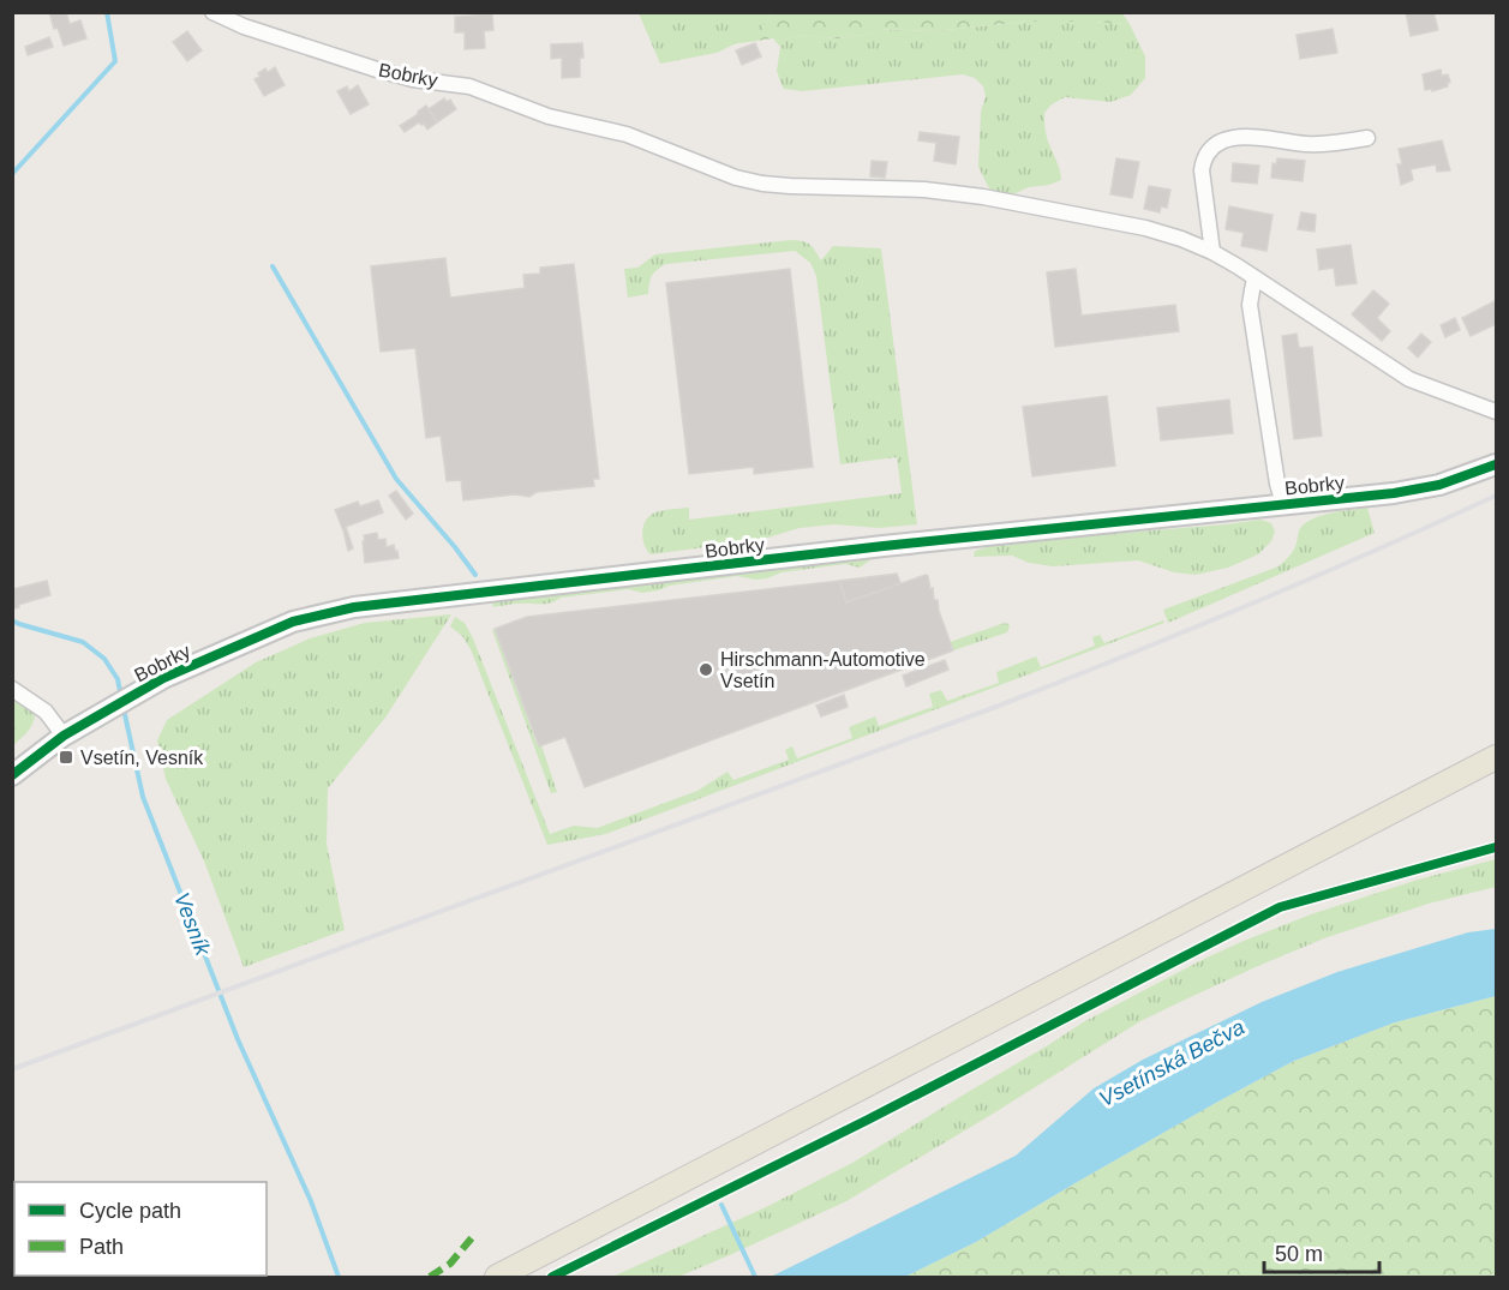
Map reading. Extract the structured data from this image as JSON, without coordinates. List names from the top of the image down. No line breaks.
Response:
{"streets":{"street":["Bobrky"]},"water":["Vesník","Vsetínská Bečva"],"places":{"other":["Hirschmann-Automotive Vsetín"],"transit":["Vsetín, Vesník"]},"legend":["Cycle path","Path"],"scale_bar":"50 m"}
